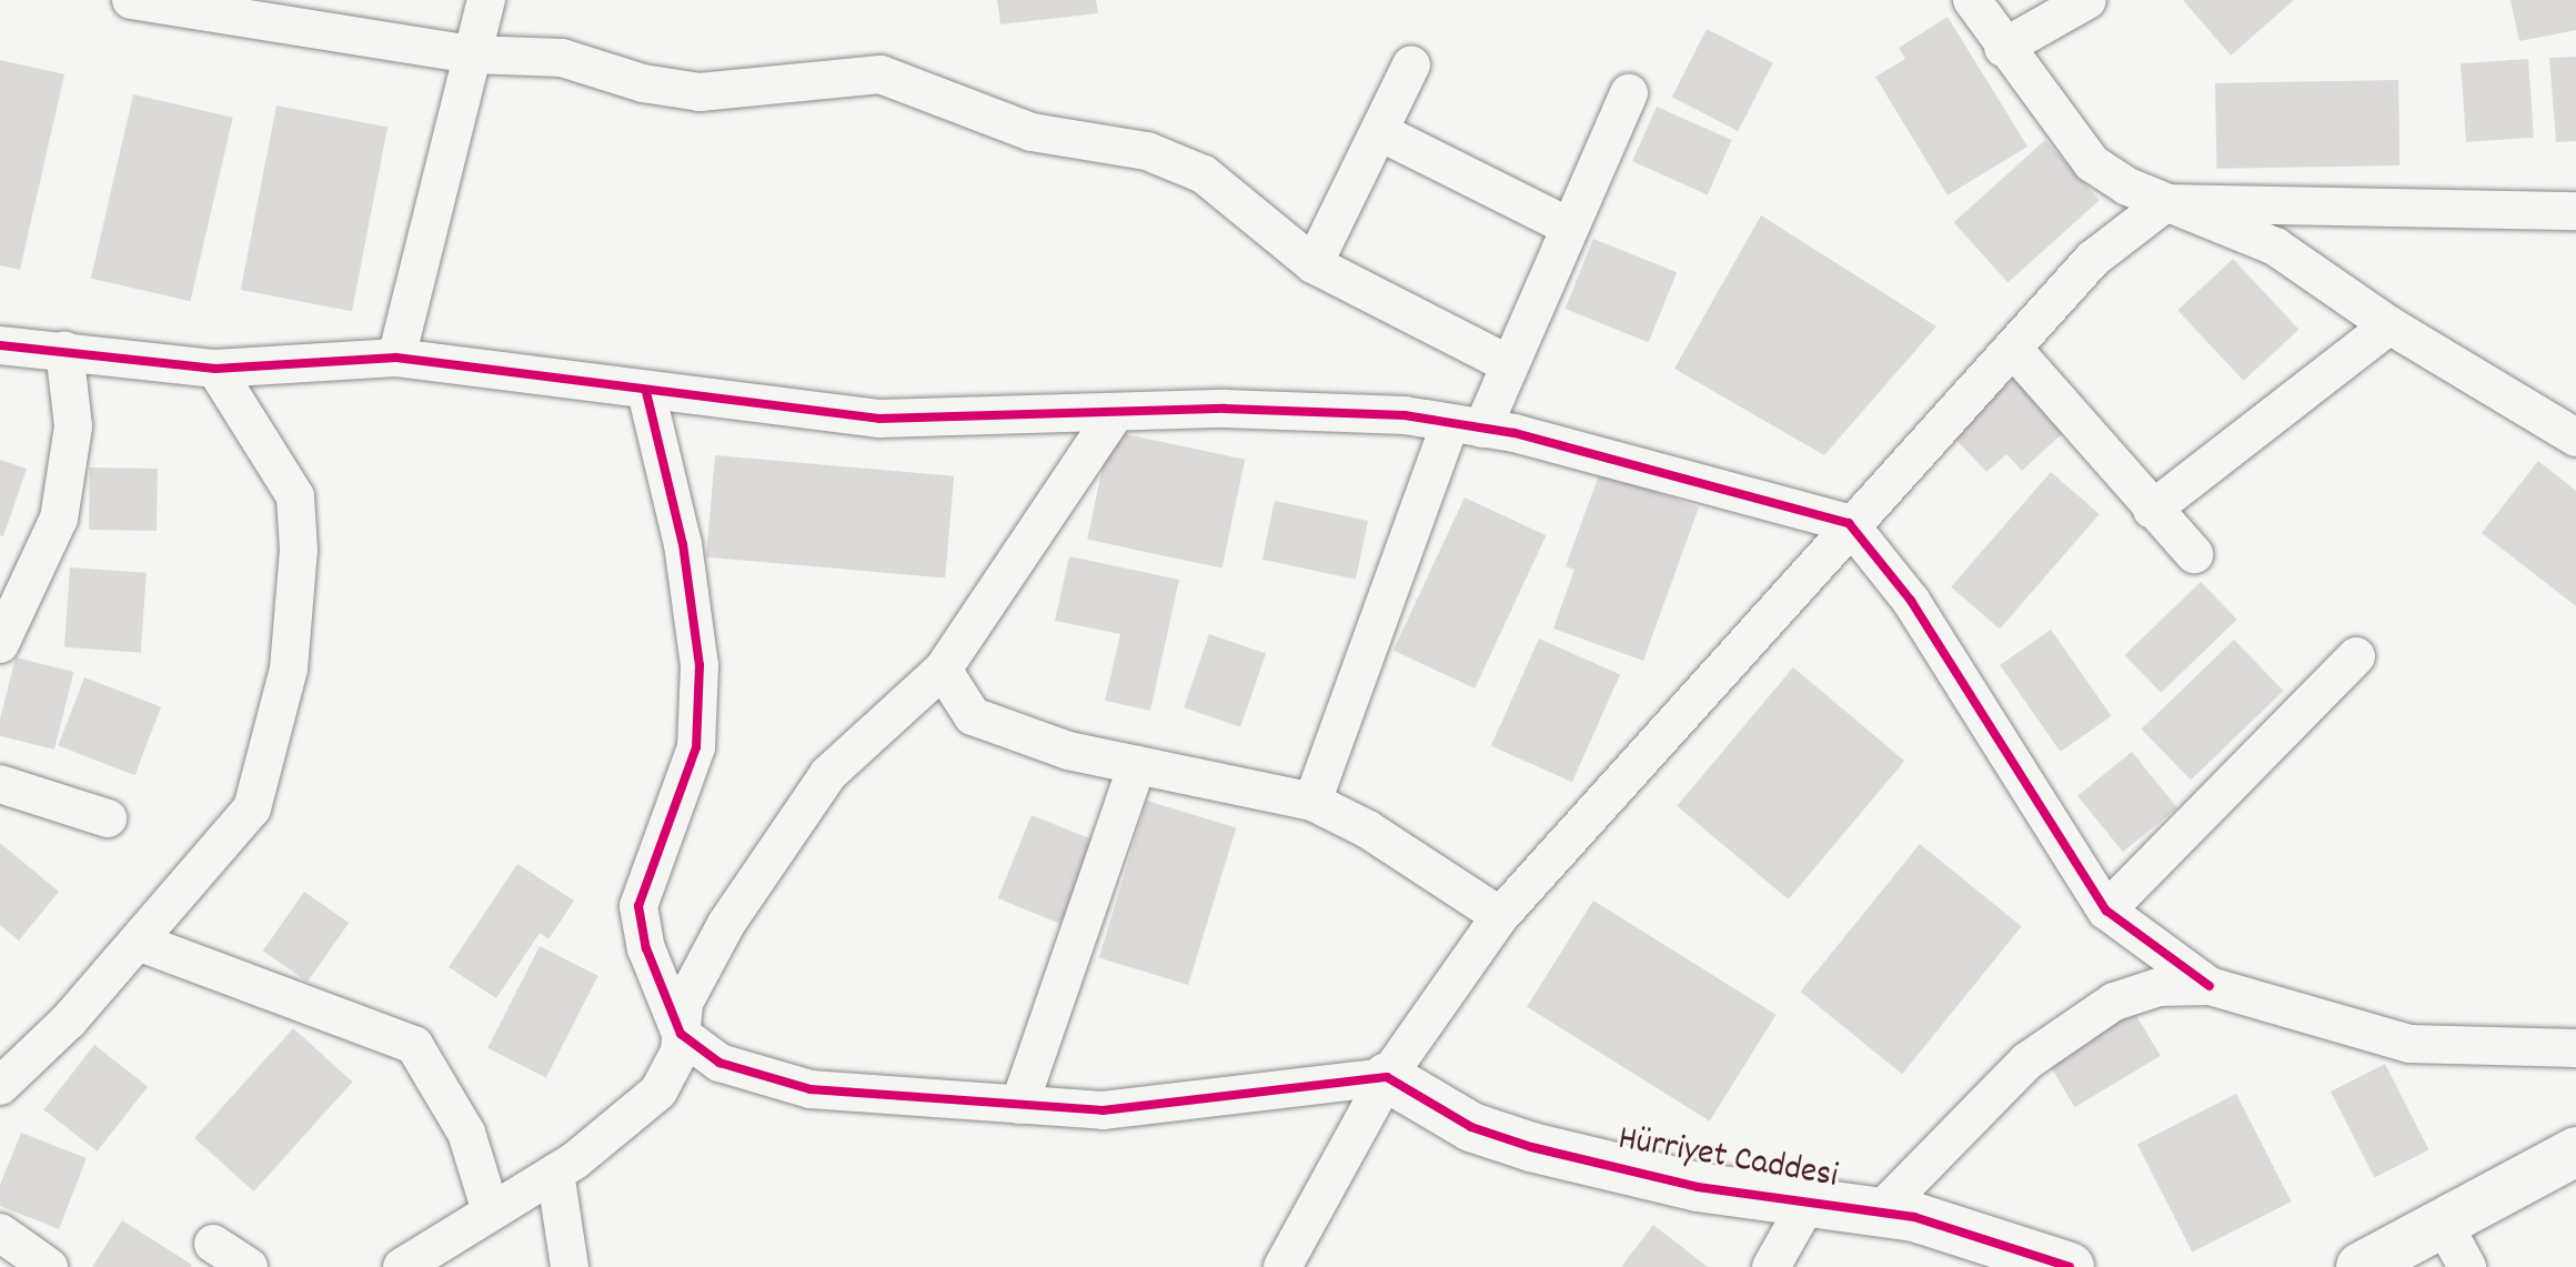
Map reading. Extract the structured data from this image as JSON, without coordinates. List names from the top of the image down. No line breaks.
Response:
{"streets":{"street":["Hürriyet Caddesi"]}}
